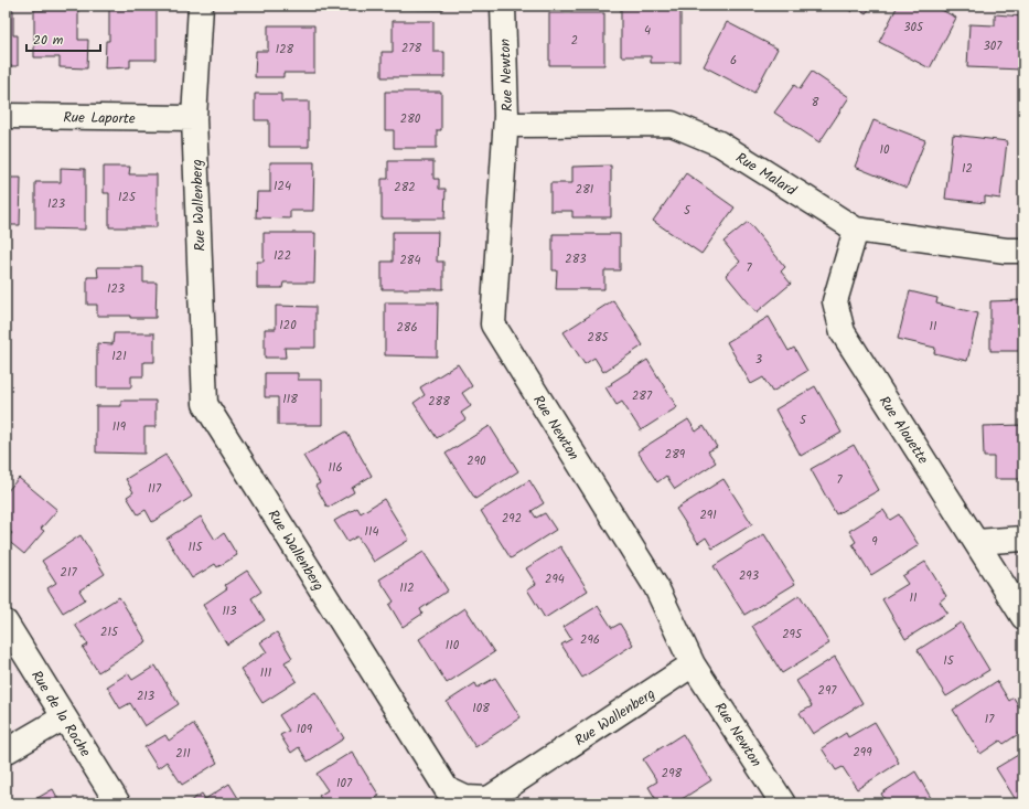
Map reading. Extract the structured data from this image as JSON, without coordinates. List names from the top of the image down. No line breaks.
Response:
{"streets":{"street":["Rue Newton","Rue Laporte","Rue Malard","Rue Wallenberg","Rue Alouette","Rue de la Roche"]},"crossings":[["Rue Newton","Rue Malard"],["Rue Newton","Rue Wallenberg"],["Rue Laporte","Rue Wallenberg"],["Rue Malard","Rue Alouette"]],"house_numbers":["305","4","2","307","278","128","6","8","280","10","12","124","282","281","125","123","5","122","283","284","7","123","120","11","286","285","121","3","287","118","288","5","119","289","290","116","7","117","291","292","114","9","115","217","293","294","112","11","113","215","295","296","110","15","111","297","213","108","17","109","299","211","298","107"],"scale_bar":"20 m"}
